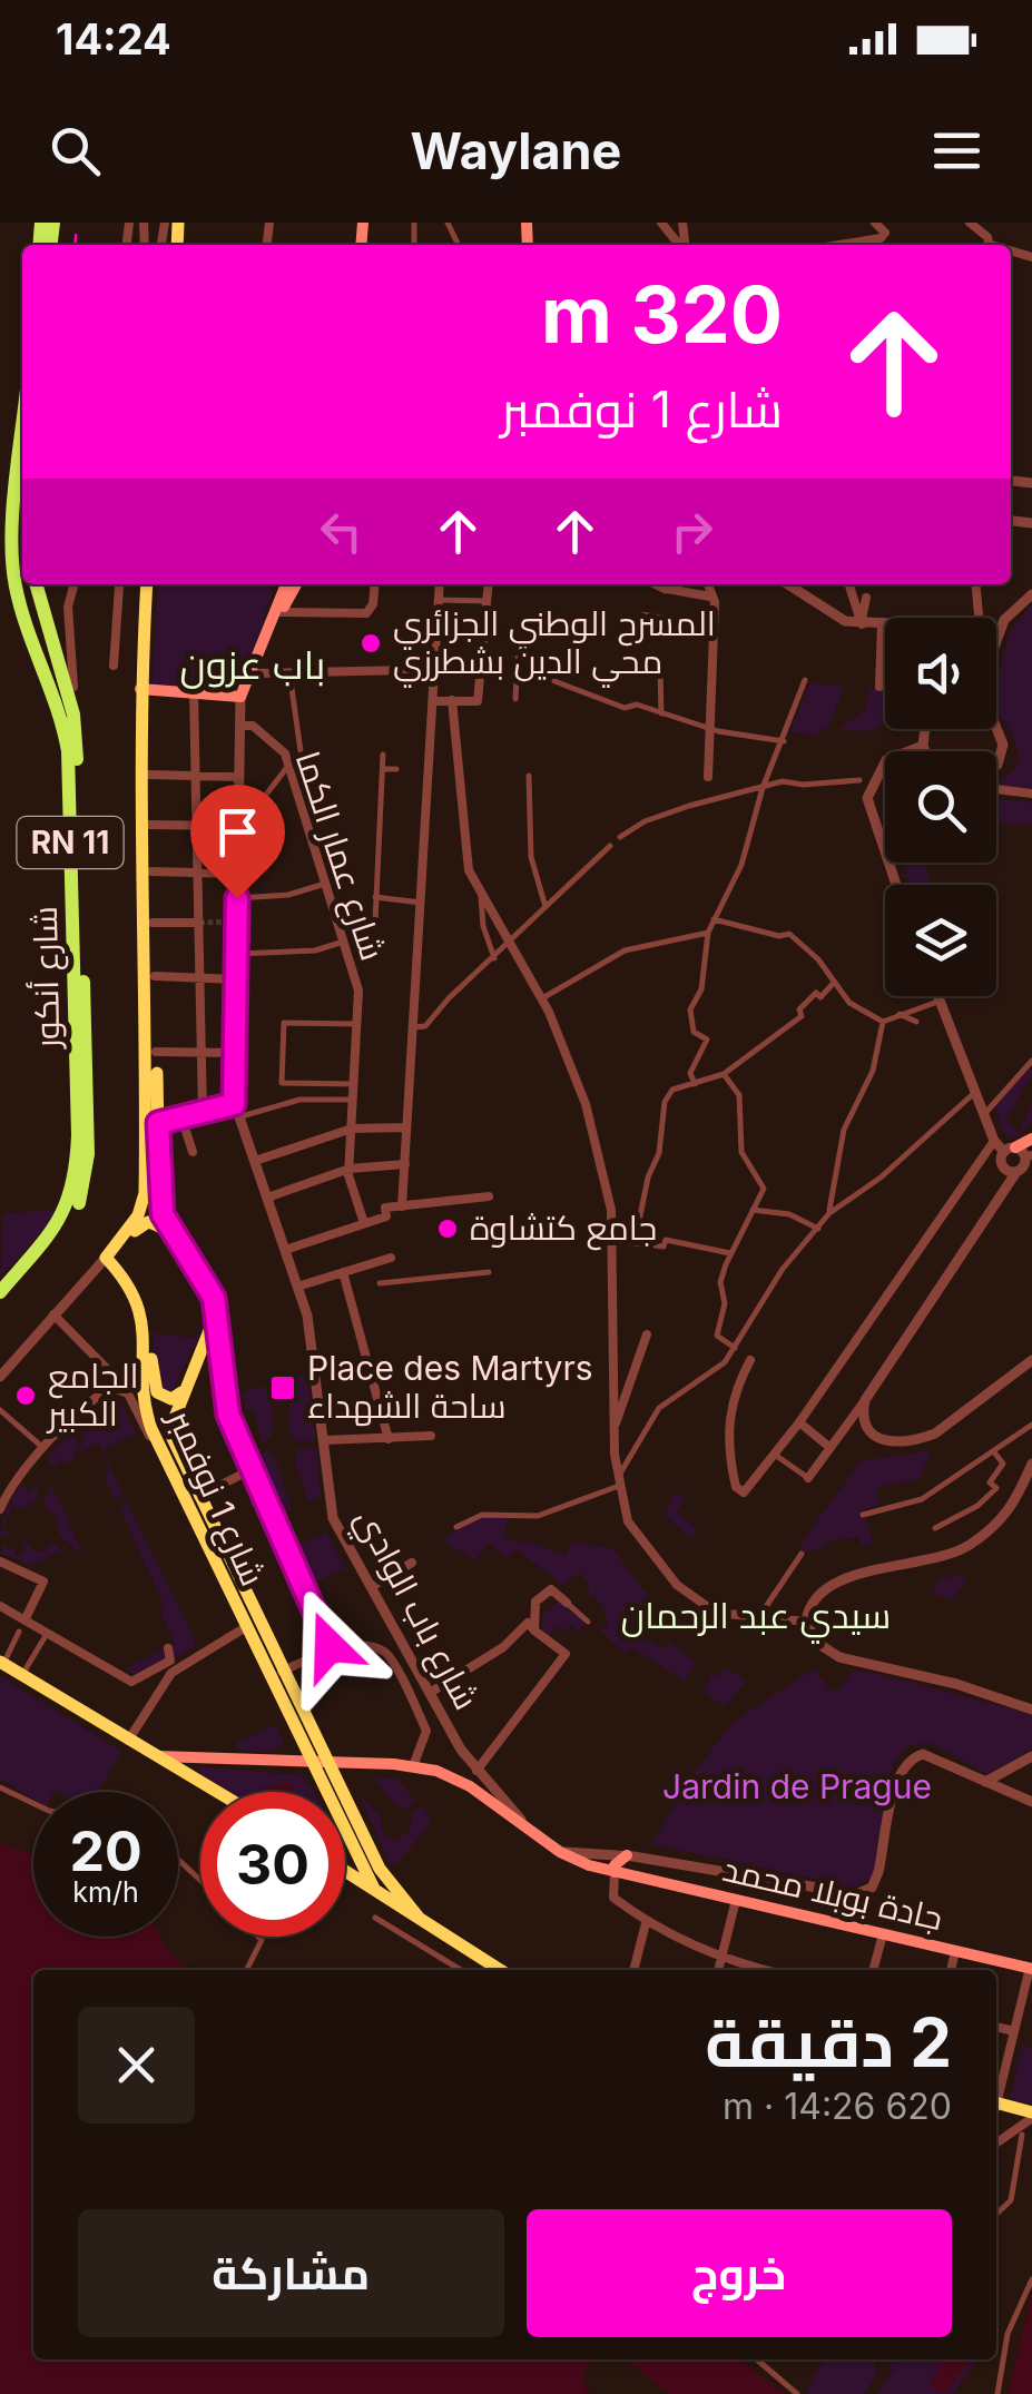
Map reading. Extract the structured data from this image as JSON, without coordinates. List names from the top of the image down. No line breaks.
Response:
{"streets":{"highway":["RN 11","شارع أنكور"],"main road":["شارع 1 نوفمبر","جادة بوبلا محمد"],"street":["شارع عمار الكما","شارع باب الوادي"]},"crossings":[["شارع باب الوادي","جادة بوبلا محمد"]],"districts":["باب عزون","سيدي عبد الرحمان"],"parks":["Jardin de Prague"],"places":{"other":["المسرح الوطني الجزائري محي الدين بشطرزي","جامع كتشاوة","الجامع الكبير"],"transit":["Place des Martyrs ساحة الشهداء"]},"page":{"status":"14:24","header":"Waylane","turn":["320 m","شارع 1 نوفمبر"],"speed":"20 km/h","limit":"30","heading":["2 دقيقة","620 m · 14:26"],"buttons":["خروج","مشاركة"]}}
